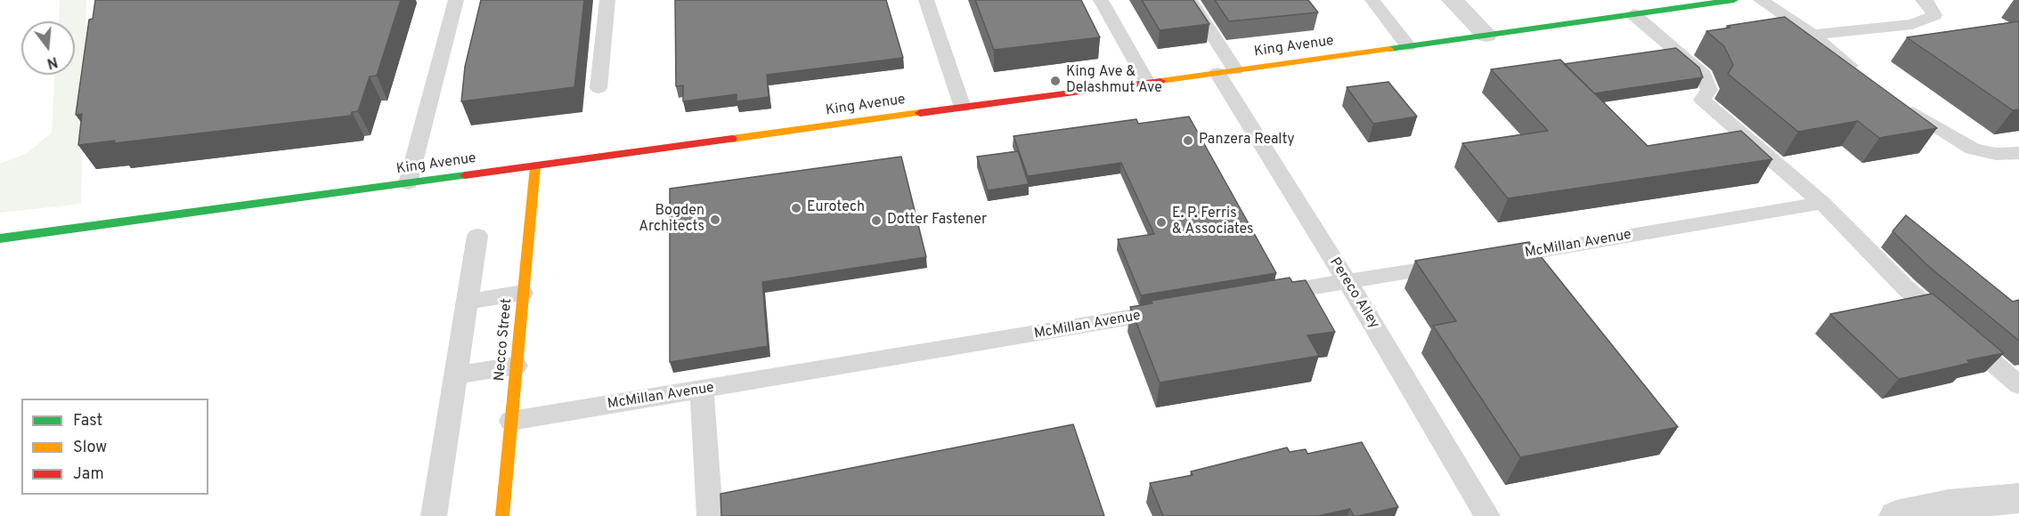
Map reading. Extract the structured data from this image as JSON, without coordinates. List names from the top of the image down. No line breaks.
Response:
{"streets":{"street":["King Avenue","Necco Street"],"lane":["McMillan Avenue","Pereco Alley"]},"crossings":[["King Avenue","Pereco Alley"],["King Avenue","Necco Street"],["McMillan Avenue","Necco Street"]],"places":["King Ave & Delashmut Ave","Panzera Realty","Eurotech","Bogden Architects","Dotter Fastener","E. P. Ferris & Associates"],"legend":["Fast","Slow","Jam"],"north":"bottom"}
